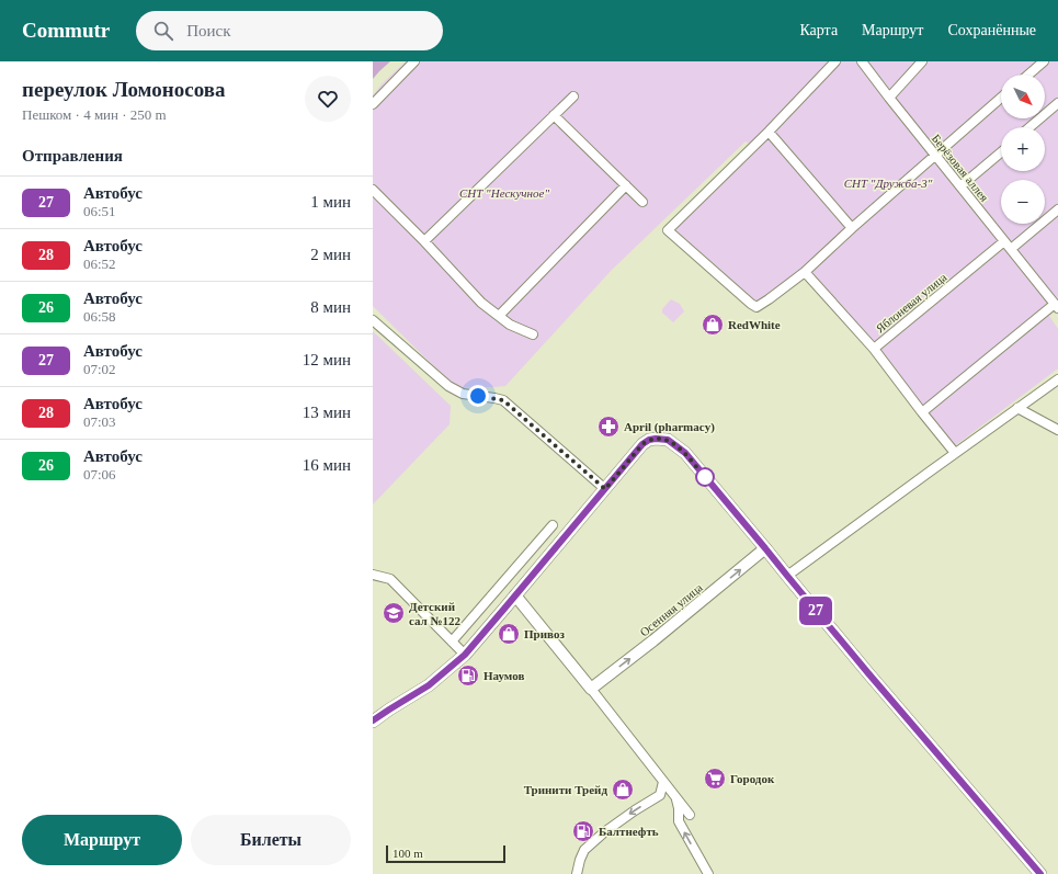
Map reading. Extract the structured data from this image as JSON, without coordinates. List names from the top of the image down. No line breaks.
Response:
{"streets":{"street":["Берёзовая аллея","Яблоневая улица","Осенняя улица"]},"crossings":[["Берёзовая аллея","Яблоневая улица"]],"one_way":["Осенняя улица"],"parks":["СНТ \"Дружба-3\"","СНТ \"Нескучное\""],"places":{"shop":["RedWhite","Привоз","Тринити Трейд"],"pharmacy":["April (pharmacy)"],"school or university":["Детский сал №122"],"fuel station":["Наумов","Балтнефть"],"supermarket":["Городок"]},"lines":["bus line 27"],"scale_bar":"100 m","north":"bottom right","page":{"header":"Commutr","search":"Поиск","nav":["Карта","Маршрут","Сохранённые"],"heading":[["переулок Ломоносова","Пешком · 4 мин · 250 m"],"Отправления"],"on_map":"27","map_buttons":["+","−"],"list":[{"mark":"27","name":"Автобус","note":"06:51","value":"1 мин"},{"mark":"28","name":"Автобус","note":"06:52","value":"2 мин"},{"mark":"26","name":"Автобус","note":"06:58","value":"8 мин"},{"mark":"27","name":"Автобус","note":"07:02","value":"12 мин"},{"mark":"28","name":"Автобус","note":"07:03","value":"13 мин"},{"mark":"26","name":"Автобус","note":"07:06","value":"16 мин"}],"buttons":["Маршрут","Билеты"],"scale":"100 m"}}
